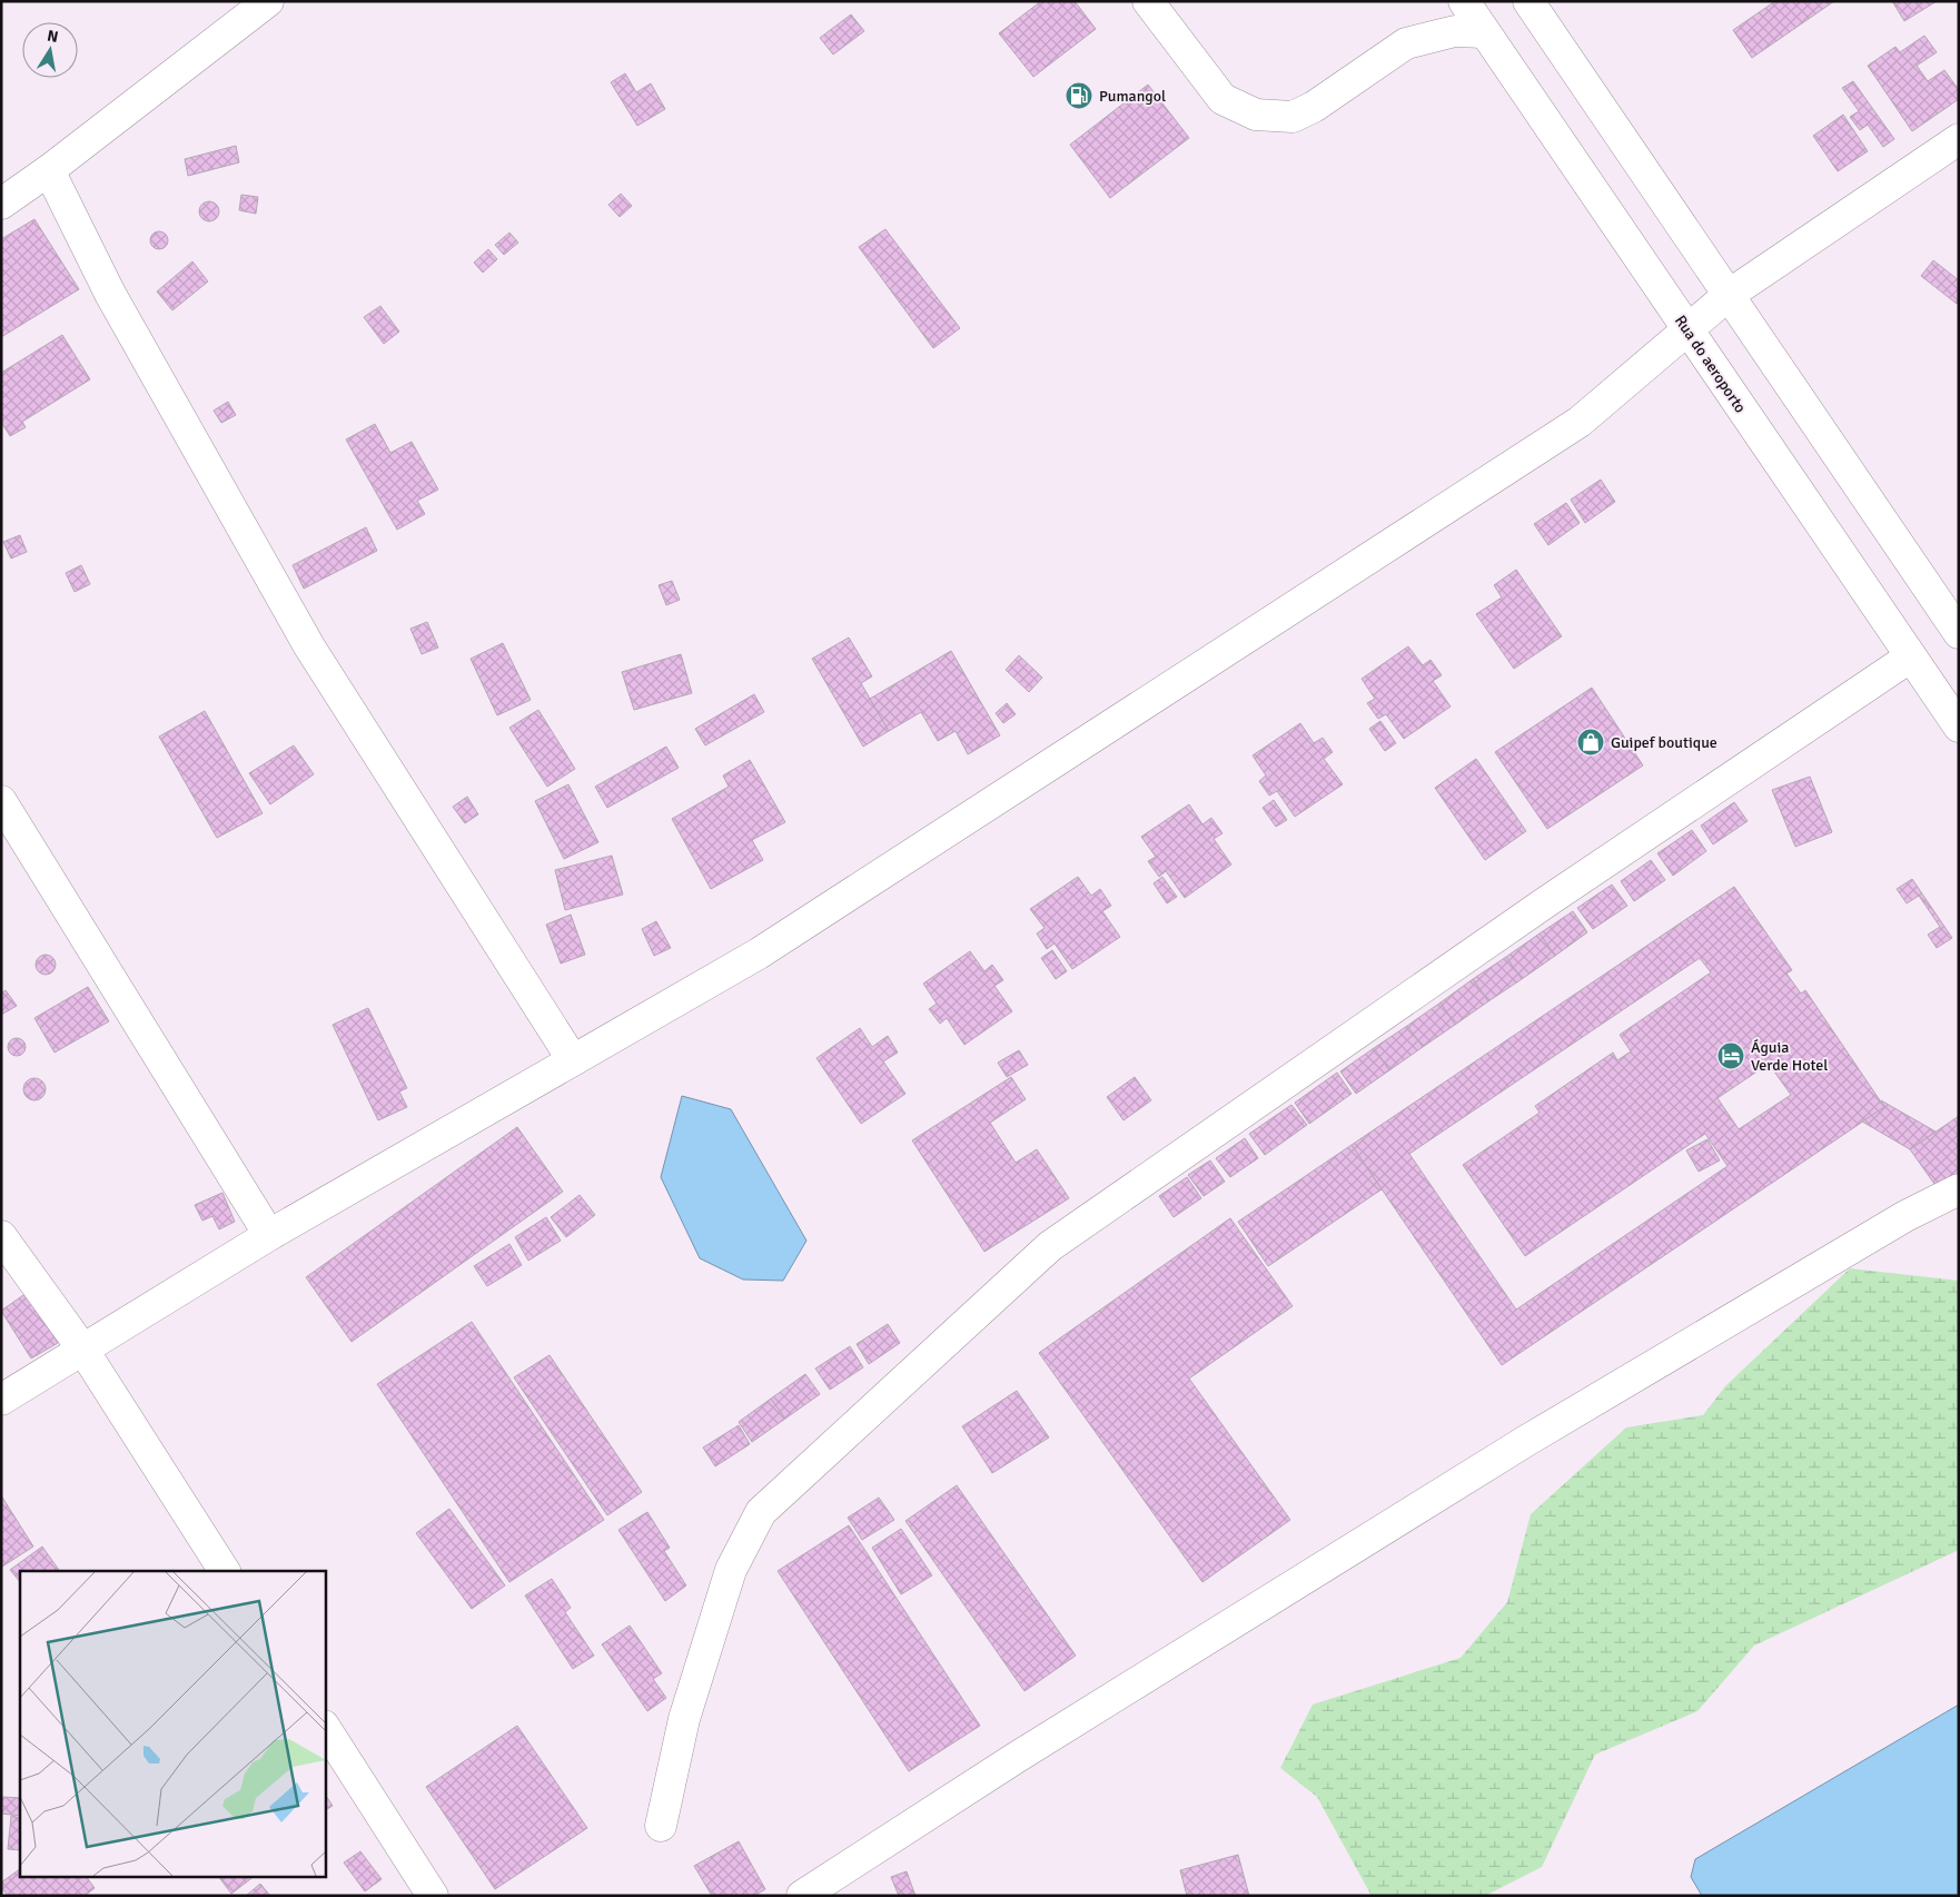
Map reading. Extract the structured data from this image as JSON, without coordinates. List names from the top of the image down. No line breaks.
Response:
{"streets":{"street":["Rua do aeroporto"]},"places":{"fuel station":["Pumangol"],"shop":["Guipef boutique"],"hotel":["Águia Verde Hotel"]},"north":"top"}
